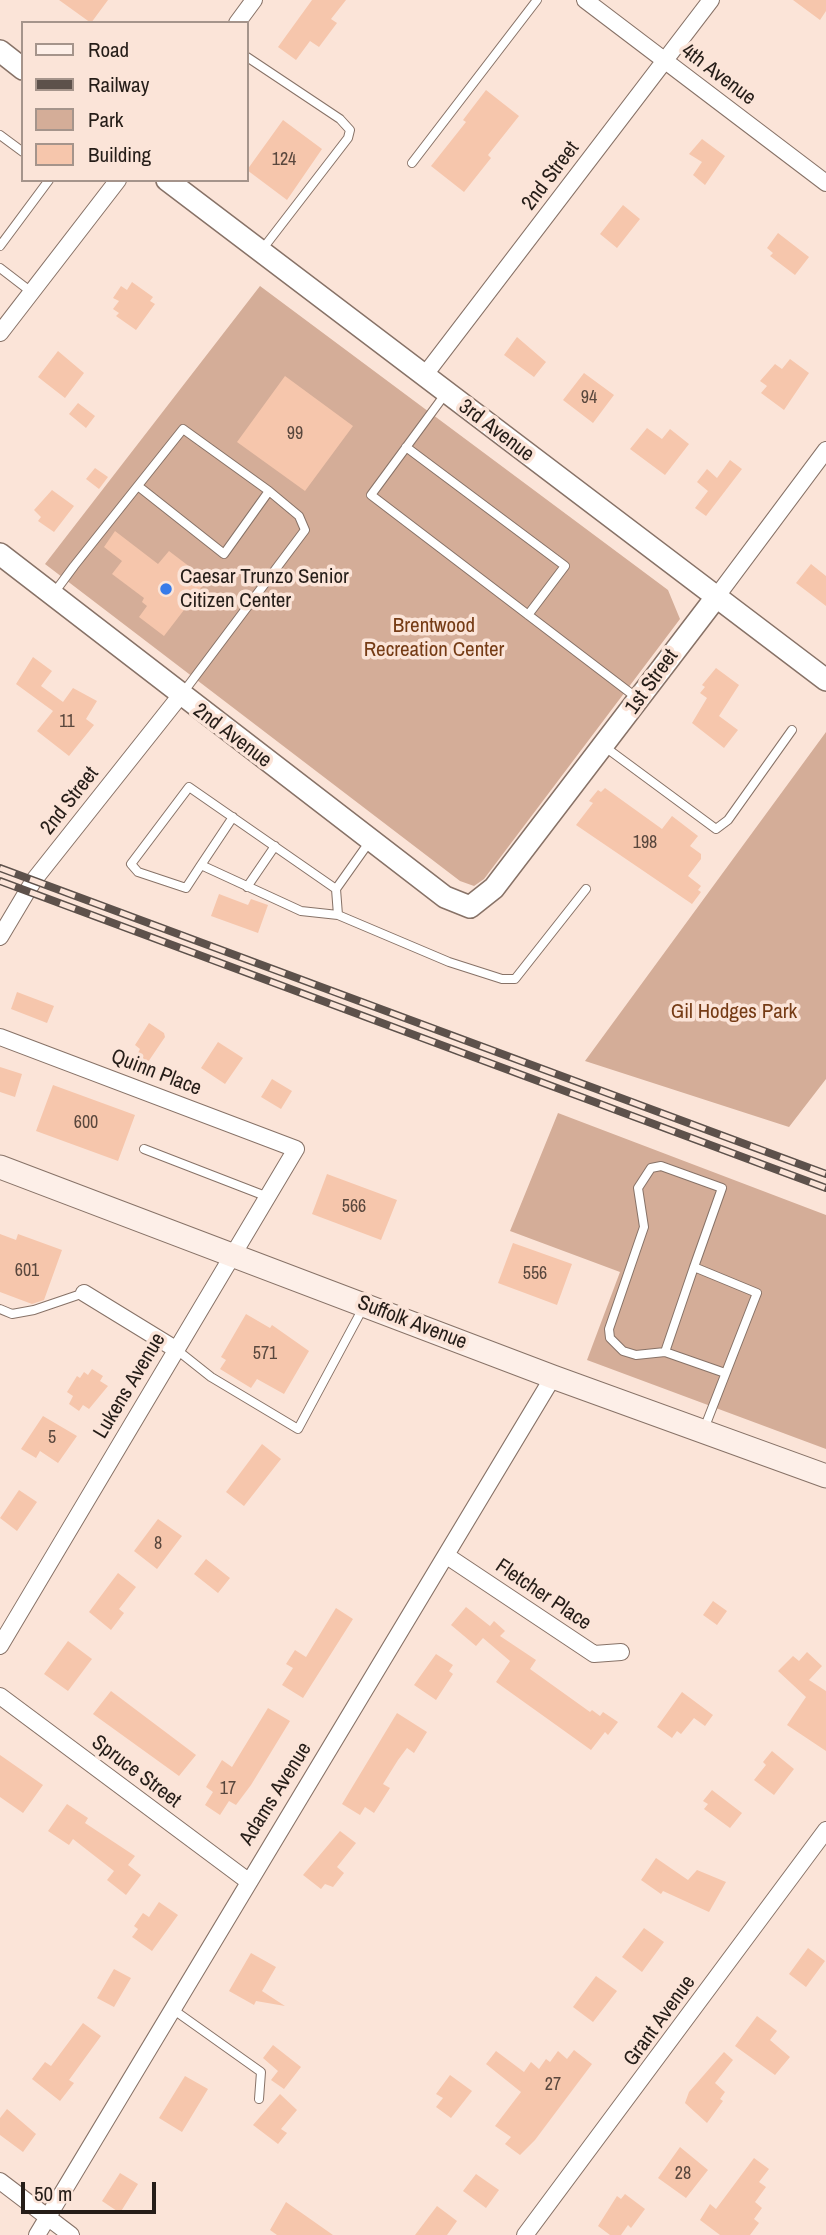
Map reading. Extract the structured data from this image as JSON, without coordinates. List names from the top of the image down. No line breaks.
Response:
{"streets":{"main road":["Suffolk Avenue"],"street":["4th Avenue","2nd Street","3rd Avenue","1st Street","2nd Avenue","Quinn Place","Lukens Avenue","Fletcher Place","Spruce Street","Adams Avenue","Grant Avenue"]},"crossings":[["4th Avenue","2nd Street"],["2nd Street","3rd Avenue"],["2nd Street","2nd Avenue"],["3rd Avenue","1st Street"],["1st Street","2nd Avenue"],["Quinn Place","Lukens Avenue"],["Suffolk Avenue","Lukens Avenue"],["Suffolk Avenue","Adams Avenue"],["Fletcher Place","Adams Avenue"],["Spruce Street","Adams Avenue"]],"parks":["Brentwood Recreation Center","Gil Hodges Park"],"places":["Caesar Trunzo Senior Citizen Center"],"house_numbers":["124","94","99","11","198","600","566","601","556","571","5","8","17","27","28"],"legend":["Road","Railway","Park","Building"],"scale_bar":"50 m"}
